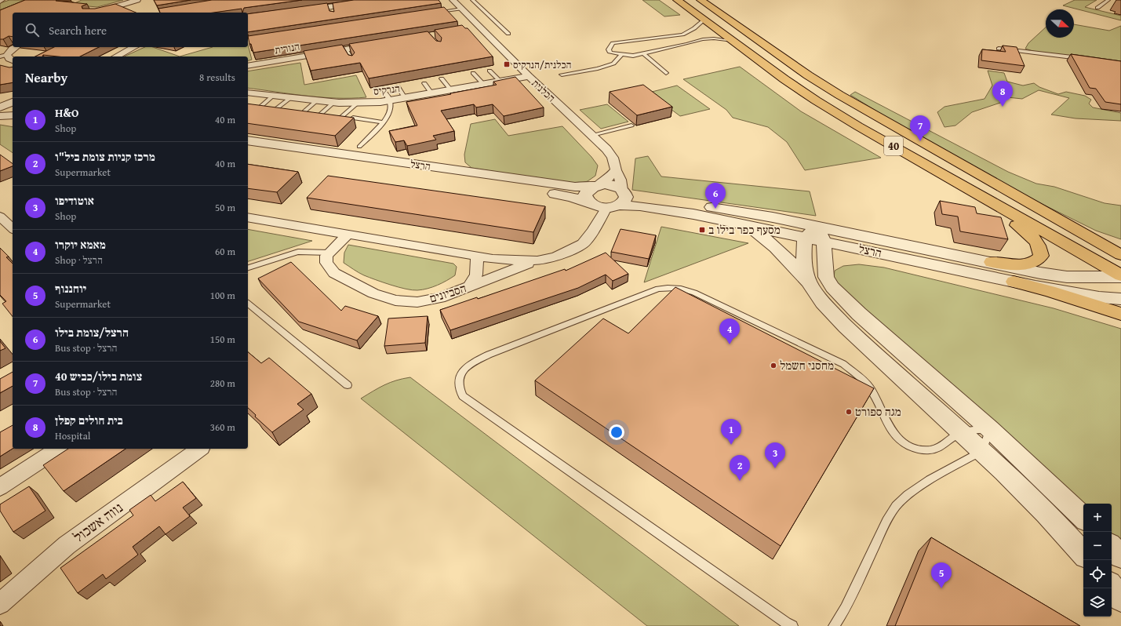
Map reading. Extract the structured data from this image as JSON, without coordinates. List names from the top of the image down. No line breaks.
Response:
{"streets":{"highway":["40"],"street":["הנורית","הנרקיס","הכלנית","הרצל","הסביונים","נווה אשכול"]},"crossings":[["הנרקיס","הכלנית"],["הכלנית","הרצל"],["הכלנית","הסביונים"],["40","הרצל"],["הרצל","הסביונים"]],"places":{"transit":["הכלנית/הנרקיס","מסעף כפר בילו ב"],"other":["מחסני חשמל","מגה ספורט"]},"north":"right","page":{"search":"Search here","heading":["Nearby","8 results"],"pins":["8","7","6","4","1","3","2","5"],"list":[{"mark":"1","name":"H&O","note":"Shop","value":"40 m"},{"mark":"2","name":"מרכז קניות צומת ביל\"ו","note":"Supermarket","value":"40 m"},{"mark":"3","name":"אוטודיפו","note":"Shop","value":"50 m"},{"mark":"4","name":"מאמא יוקרו","note":"Shop · הרצל","value":"60 m"},{"mark":"5","name":"יוחננוף","note":"Supermarket","value":"100 m"},{"mark":"6","name":"הרצל/צומת בילו","note":"Bus stop · הרצל","value":"150 m"},{"mark":"7","name":"צומת בילו/כביש 40","note":"Bus stop · הרצל","value":"280 m"},{"mark":"8","name":"בית חולים קפלן","note":"Hospital","value":"360 m"}],"map_buttons":["+","−"]}}
